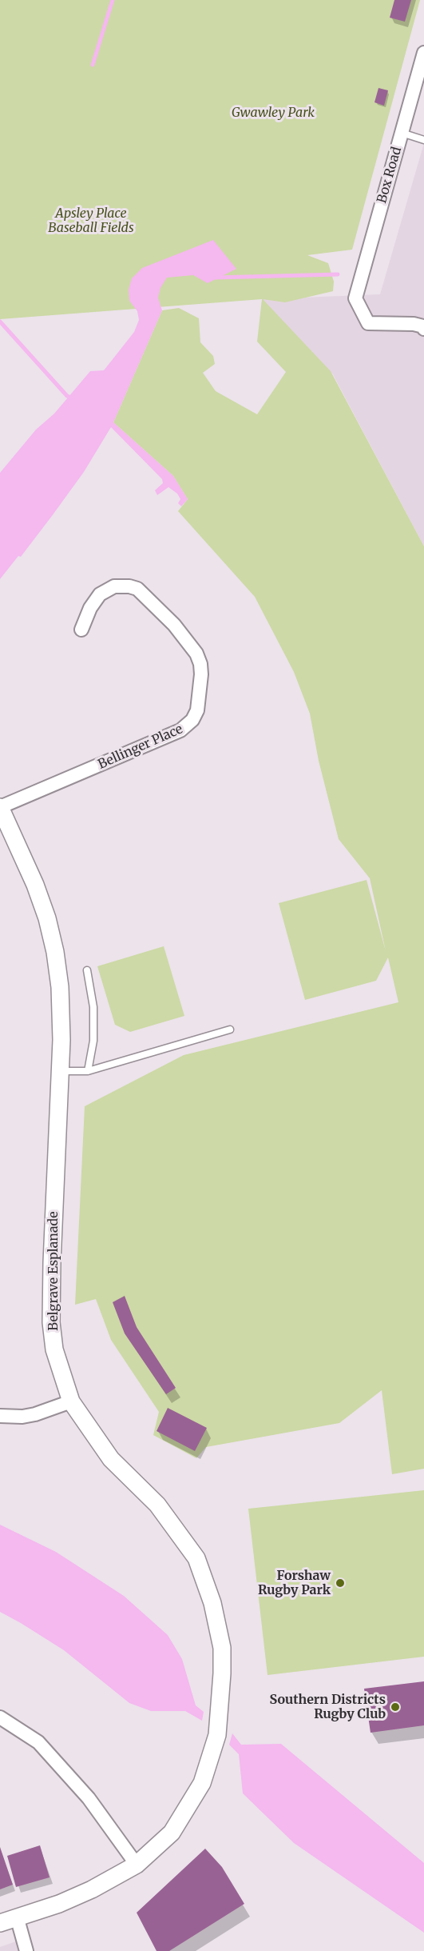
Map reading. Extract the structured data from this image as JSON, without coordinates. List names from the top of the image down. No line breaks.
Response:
{"streets":{"street":["Box Road","Bellinger Place","Belgrave Esplanade"]},"crossings":[["Bellinger Place","Belgrave Esplanade"]],"parks":["Gwawley Park","Apsley Place Baseball Fields"],"places":["Forshaw Rugby Park","Southern Districts Rugby Club"]}
